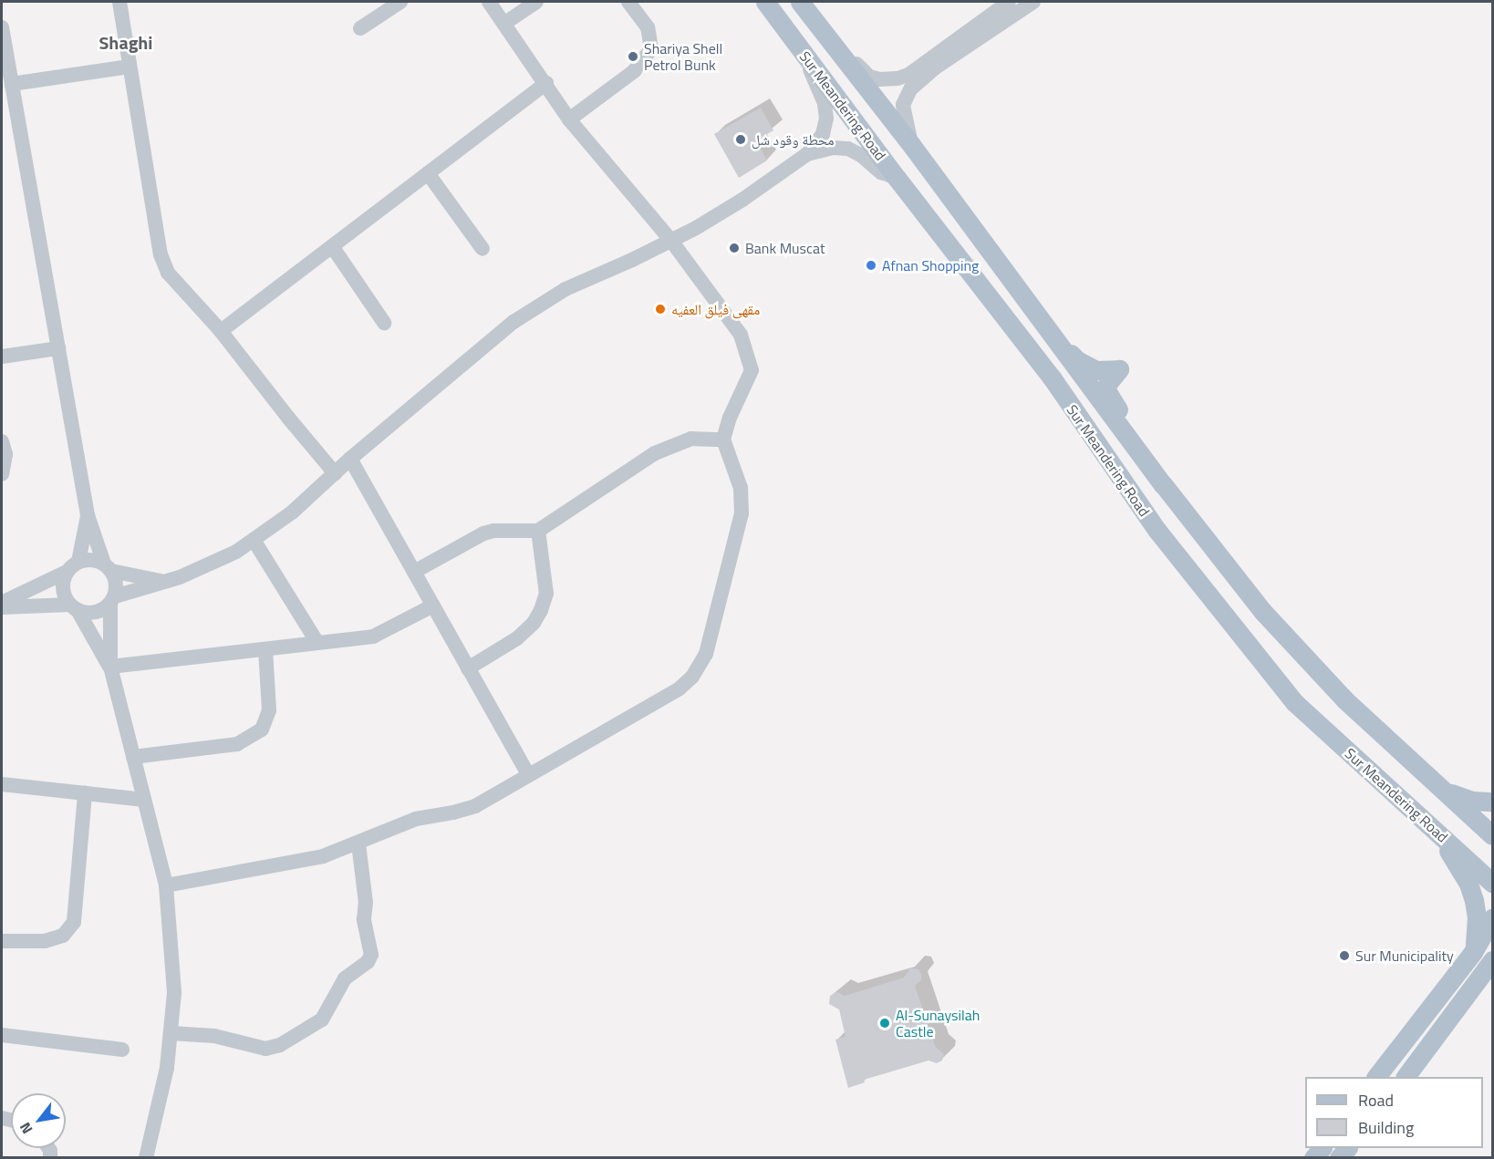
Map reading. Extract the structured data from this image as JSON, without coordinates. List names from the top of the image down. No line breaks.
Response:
{"streets":{"main road":["Sur Meandering Road"]},"districts":["Shaghi"],"places":["Shariya Shell Petrol Bunk","محطة وقود شل","Bank Muscat","Afnan Shopping","مقهى فيلق العفيه","Sur Municipality","Al-Sunaysilah Castle"],"legend":["Road","Building"],"north":"bottom left"}
